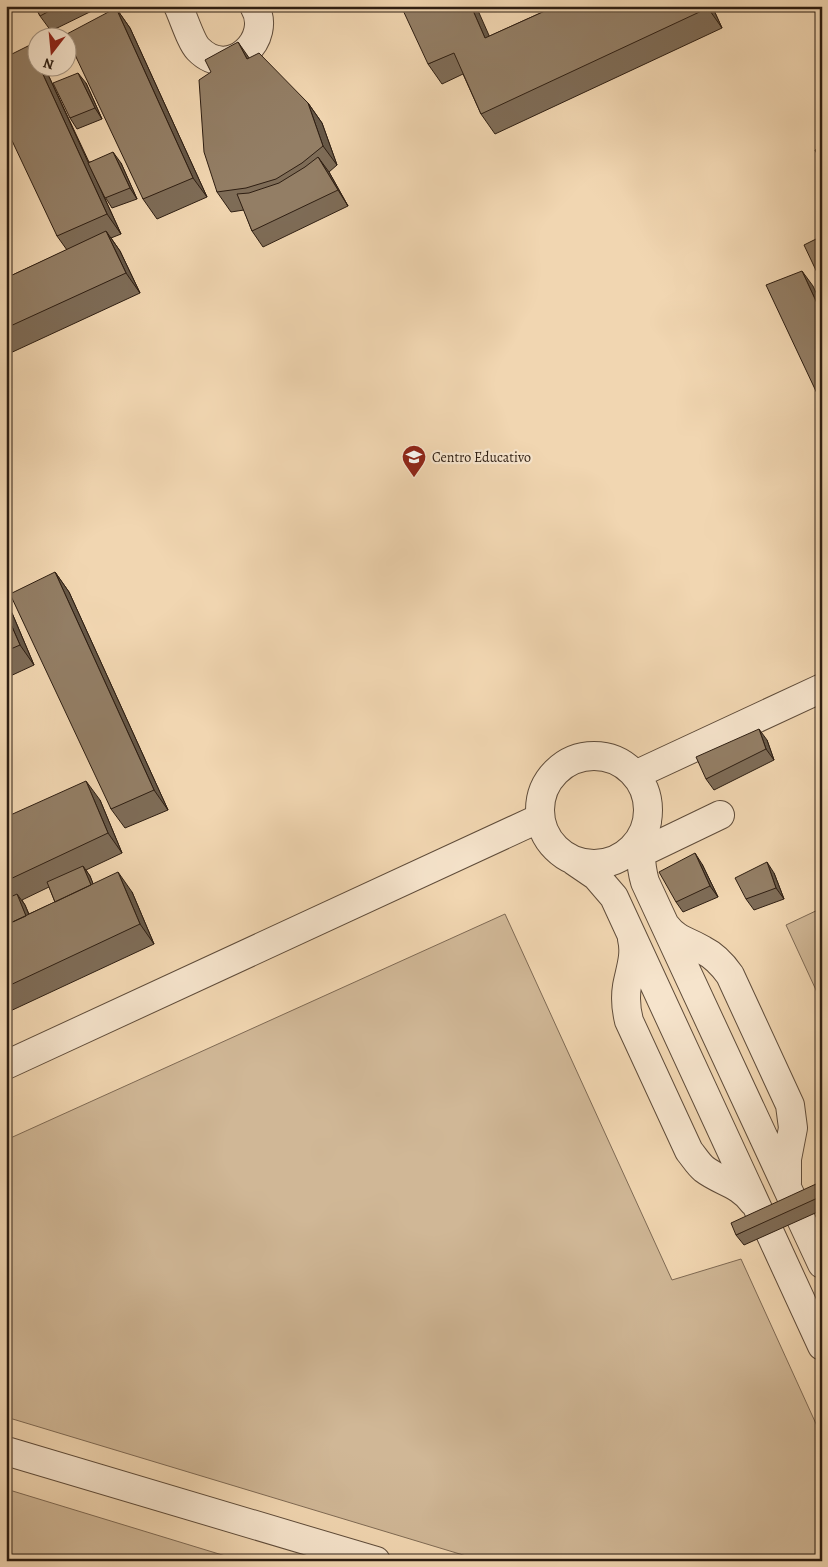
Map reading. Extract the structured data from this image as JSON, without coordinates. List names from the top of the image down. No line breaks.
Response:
{"places":{"school or university":["Centro Educativo"]},"north":"bottom"}
